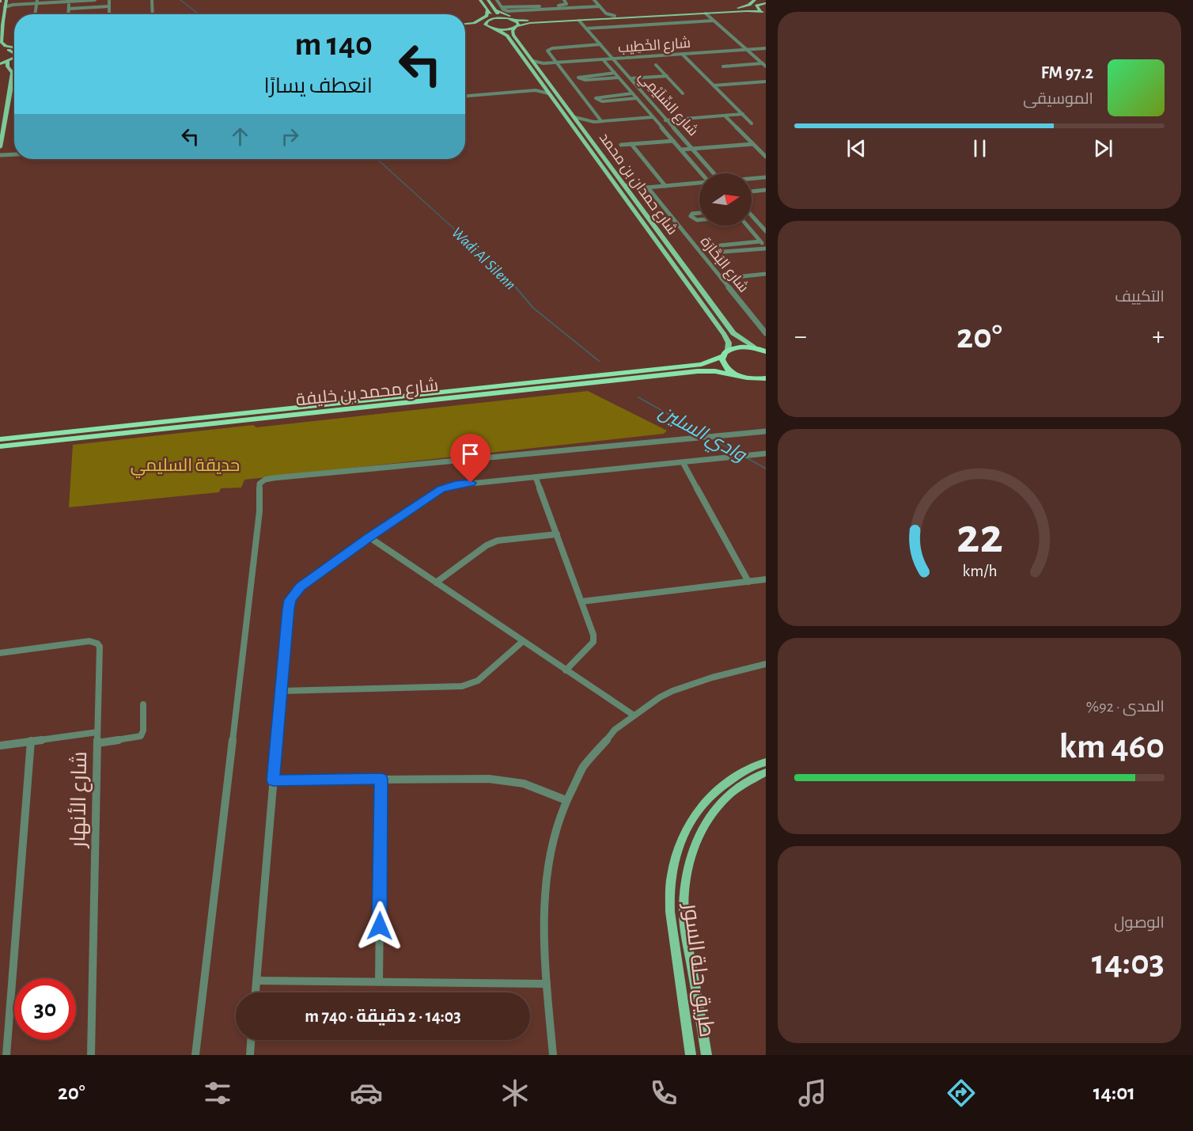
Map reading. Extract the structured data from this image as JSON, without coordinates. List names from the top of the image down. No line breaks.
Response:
{"streets":{"highway":["شارع محمد بن خليفة"],"main road":["شارع حمدان بن محمد","طريق حلة السور"],"street":["شارع الخَطِيب","شارع السِّلَيْمِي","شارع البَحَّارَة","شارع الأنهار"]},"crossings":[["شارع الخَطِيب","شارع السِّلَيْمِي"],["شارع الخَطِيب","شارع حمدان بن محمد"],["شارع حمدان بن محمد","شارع محمد بن خليفة"]],"water":["Wadi Al Silenn","وادي السلين"],"parks":["حديقة السليمي"],"north":"right","page":{"turn":["140 m","انعطف يسارًا"],"song":["97.2 FM","الموسيقى"],"tile":["التكييف",["المدى · 92%","460 km"],["الوصول","14:03"]],"heat":["−","20°","+"],"limit":"30","trip":"14:03 · 2 دقيقة · 740 m","tabs":["14:01","20°"],"gauge":["22","km/h"]}}
